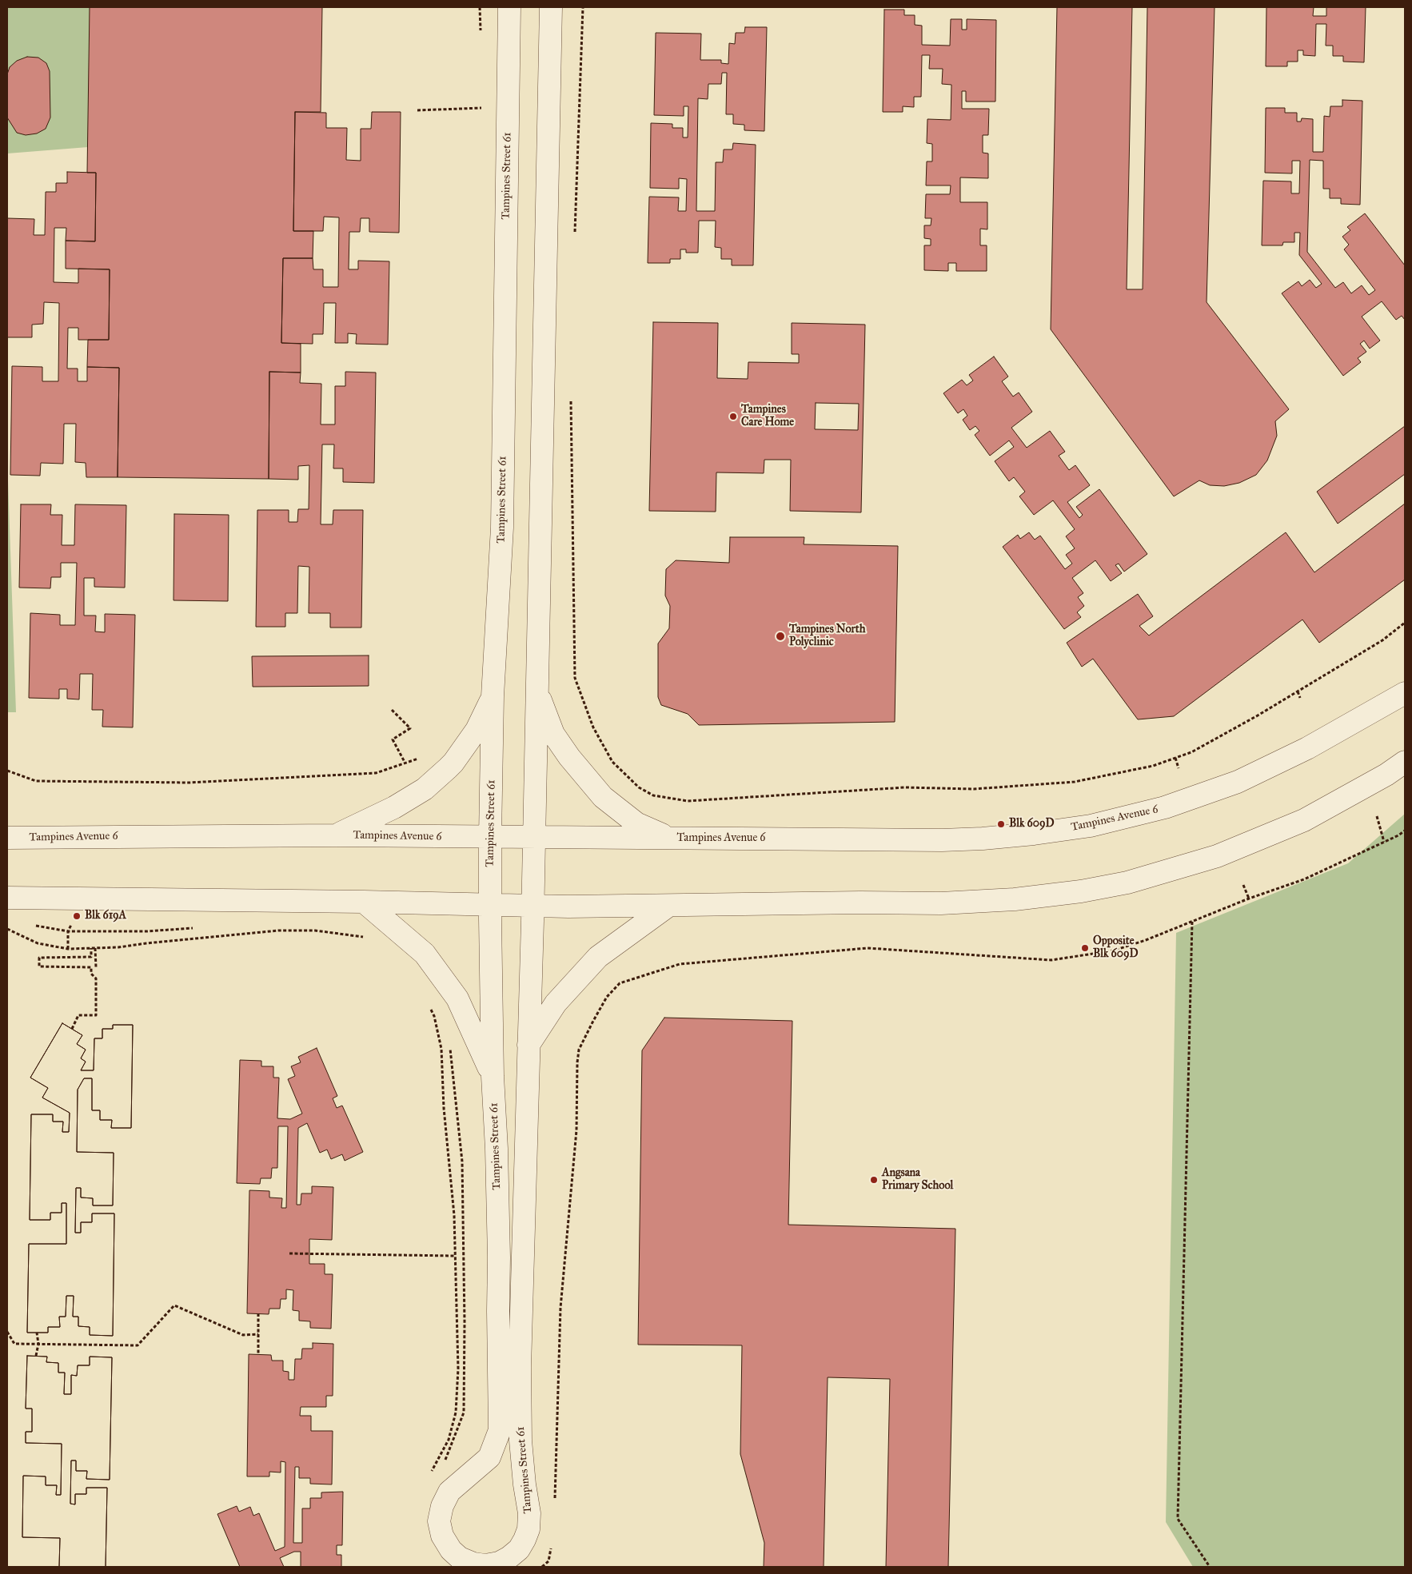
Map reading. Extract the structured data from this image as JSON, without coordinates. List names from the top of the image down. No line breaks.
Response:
{"streets":{"street":["Tampines Street 61","Tampines Avenue 6"]},"crossings":[["Tampines Street 61","Tampines Avenue 6"]],"places":["Tampines Care Home","Tampines North Polyclinic","Blk 609D","Blk 619A","Opposite Blk 609D","Angsana Primary School"]}
